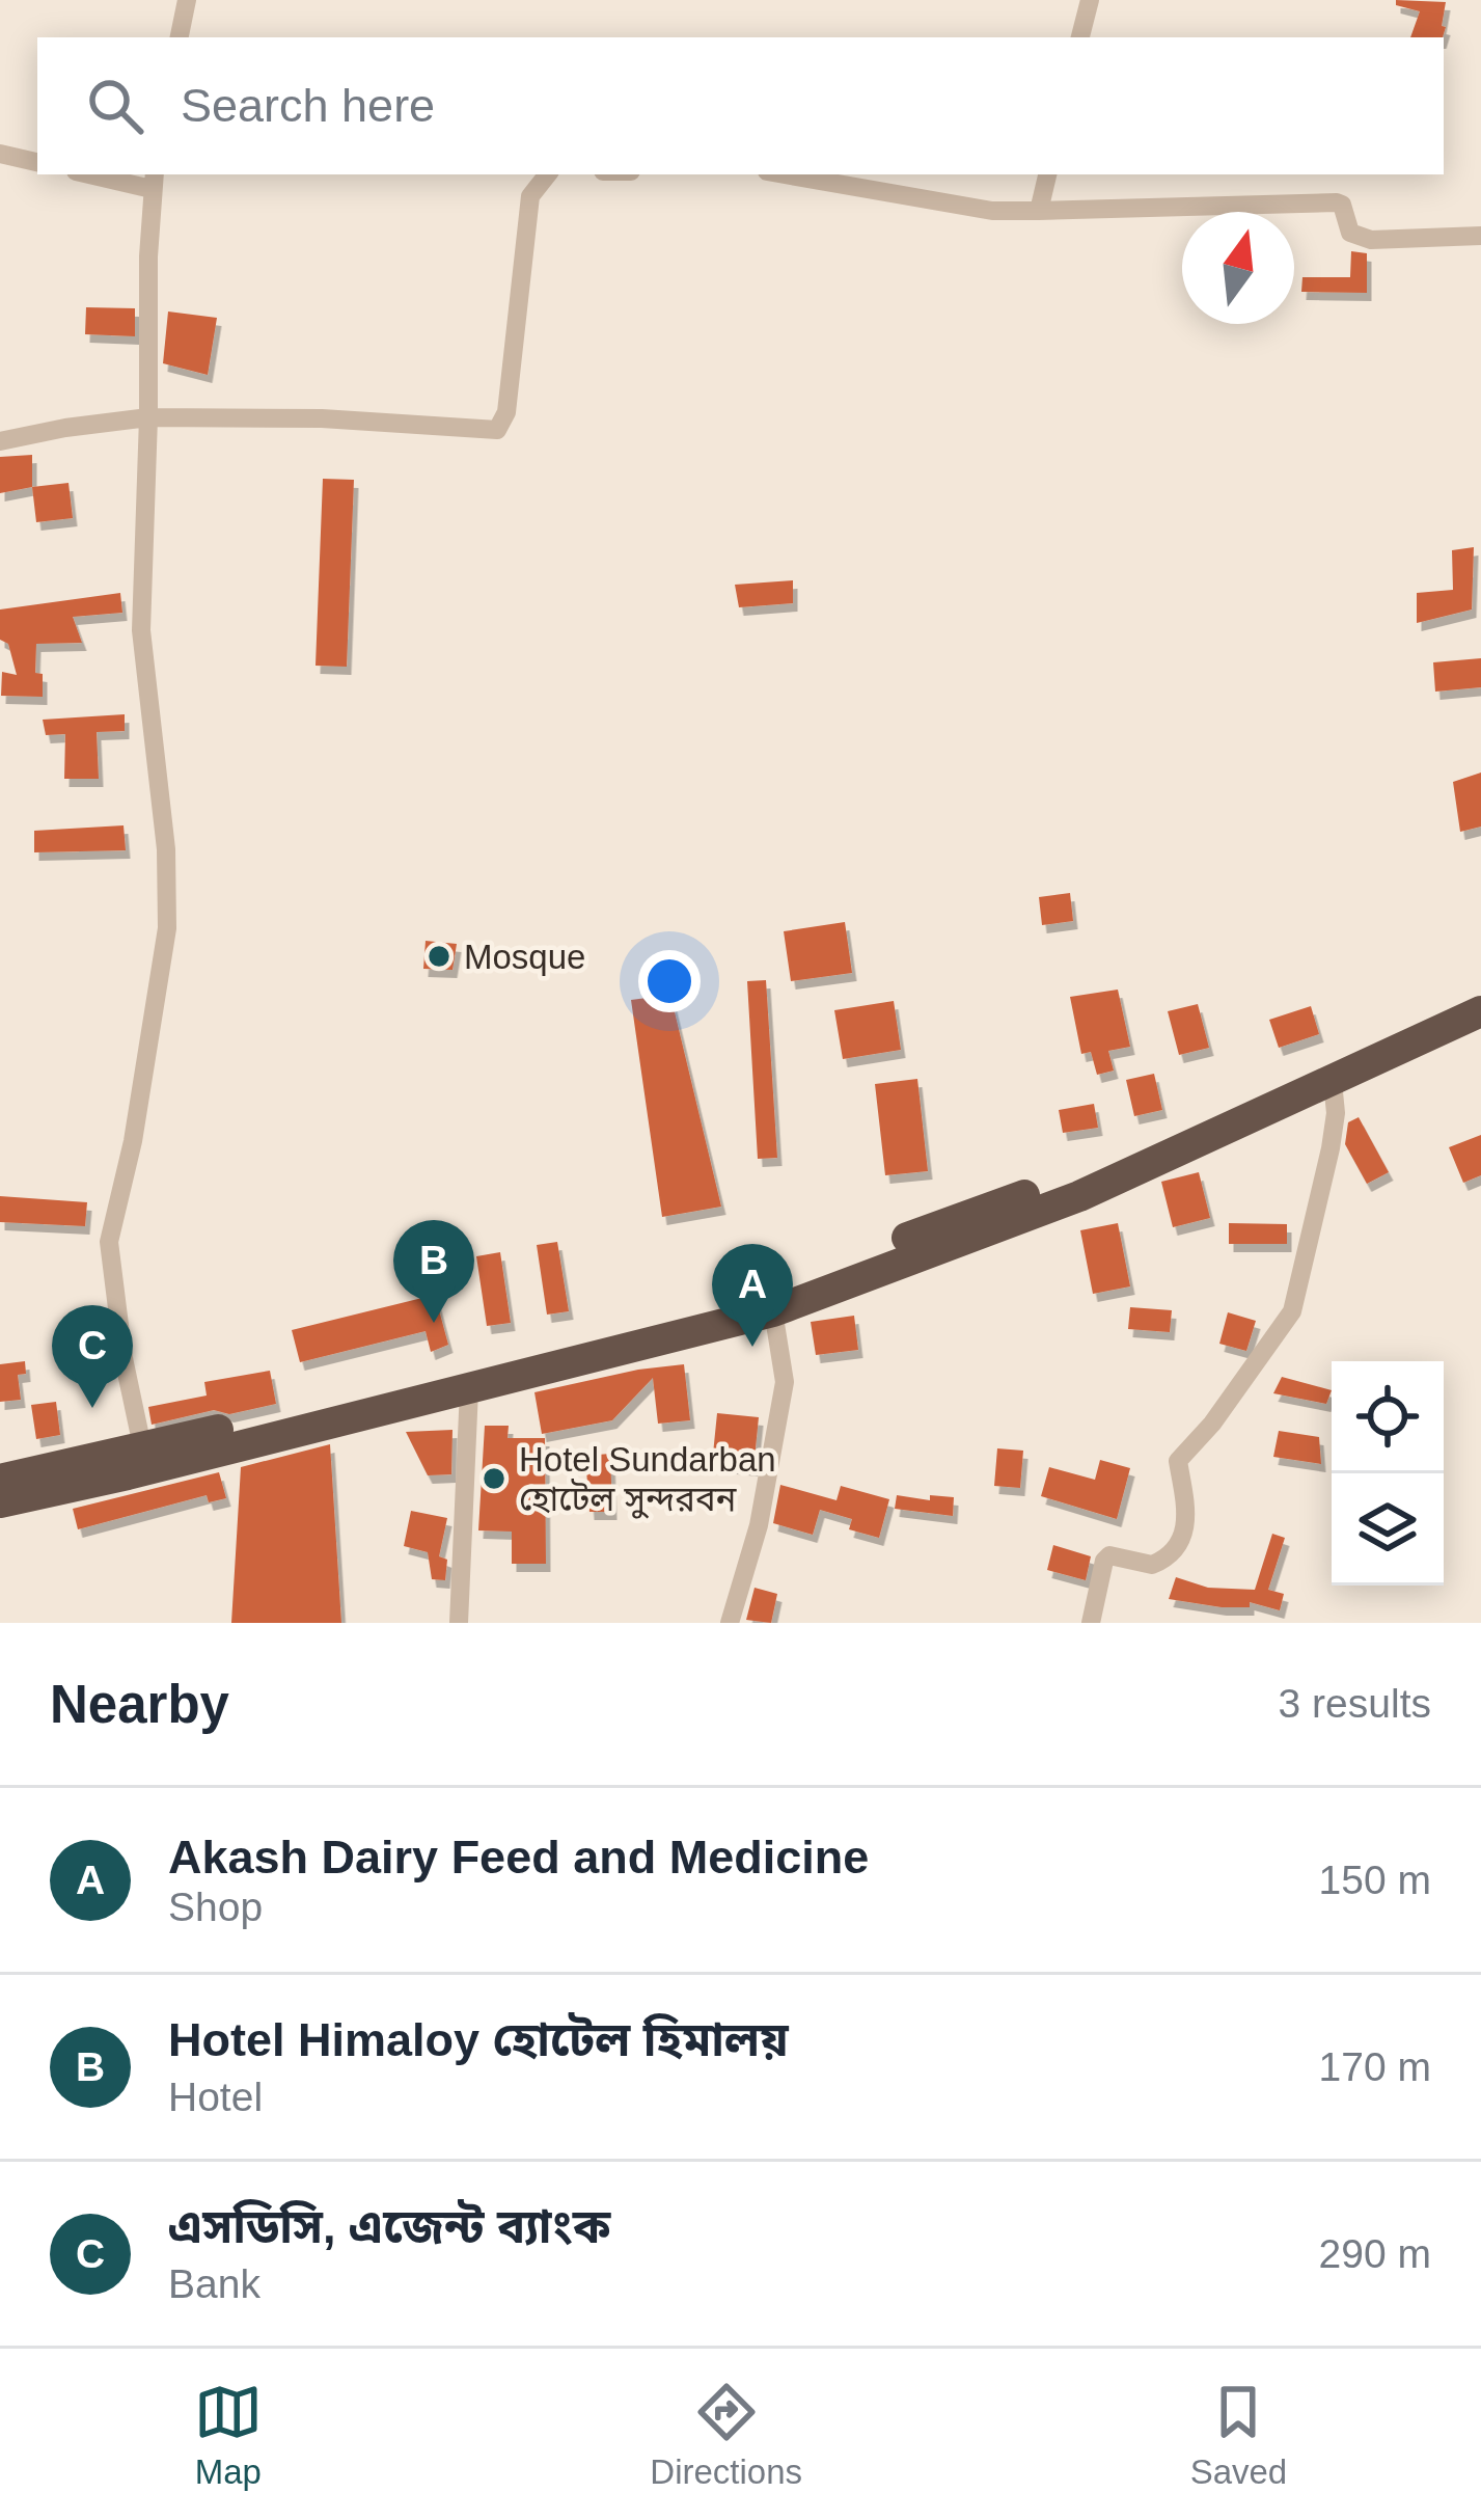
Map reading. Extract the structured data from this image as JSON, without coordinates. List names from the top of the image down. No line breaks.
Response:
{"places":["Mosque","Hotel Sundarban হোটেল সুন্দরবন"],"north":"top","page":{"search":"Search here","pins":["B","A","C"],"heading":["Nearby","3 results"],"list":[{"mark":"A","name":"Akash Dairy Feed and Medicine","note":"Shop","value":"150 m"},{"mark":"B","name":"Hotel Himaloy হোটেল হিমালয়","note":"Hotel","value":"170 m"},{"mark":"C","name":"এসডিসি, এজেন্ট ব্যাংক","note":"Bank","value":"290 m"}],"nav":["Map","Directions","Saved"]}}
